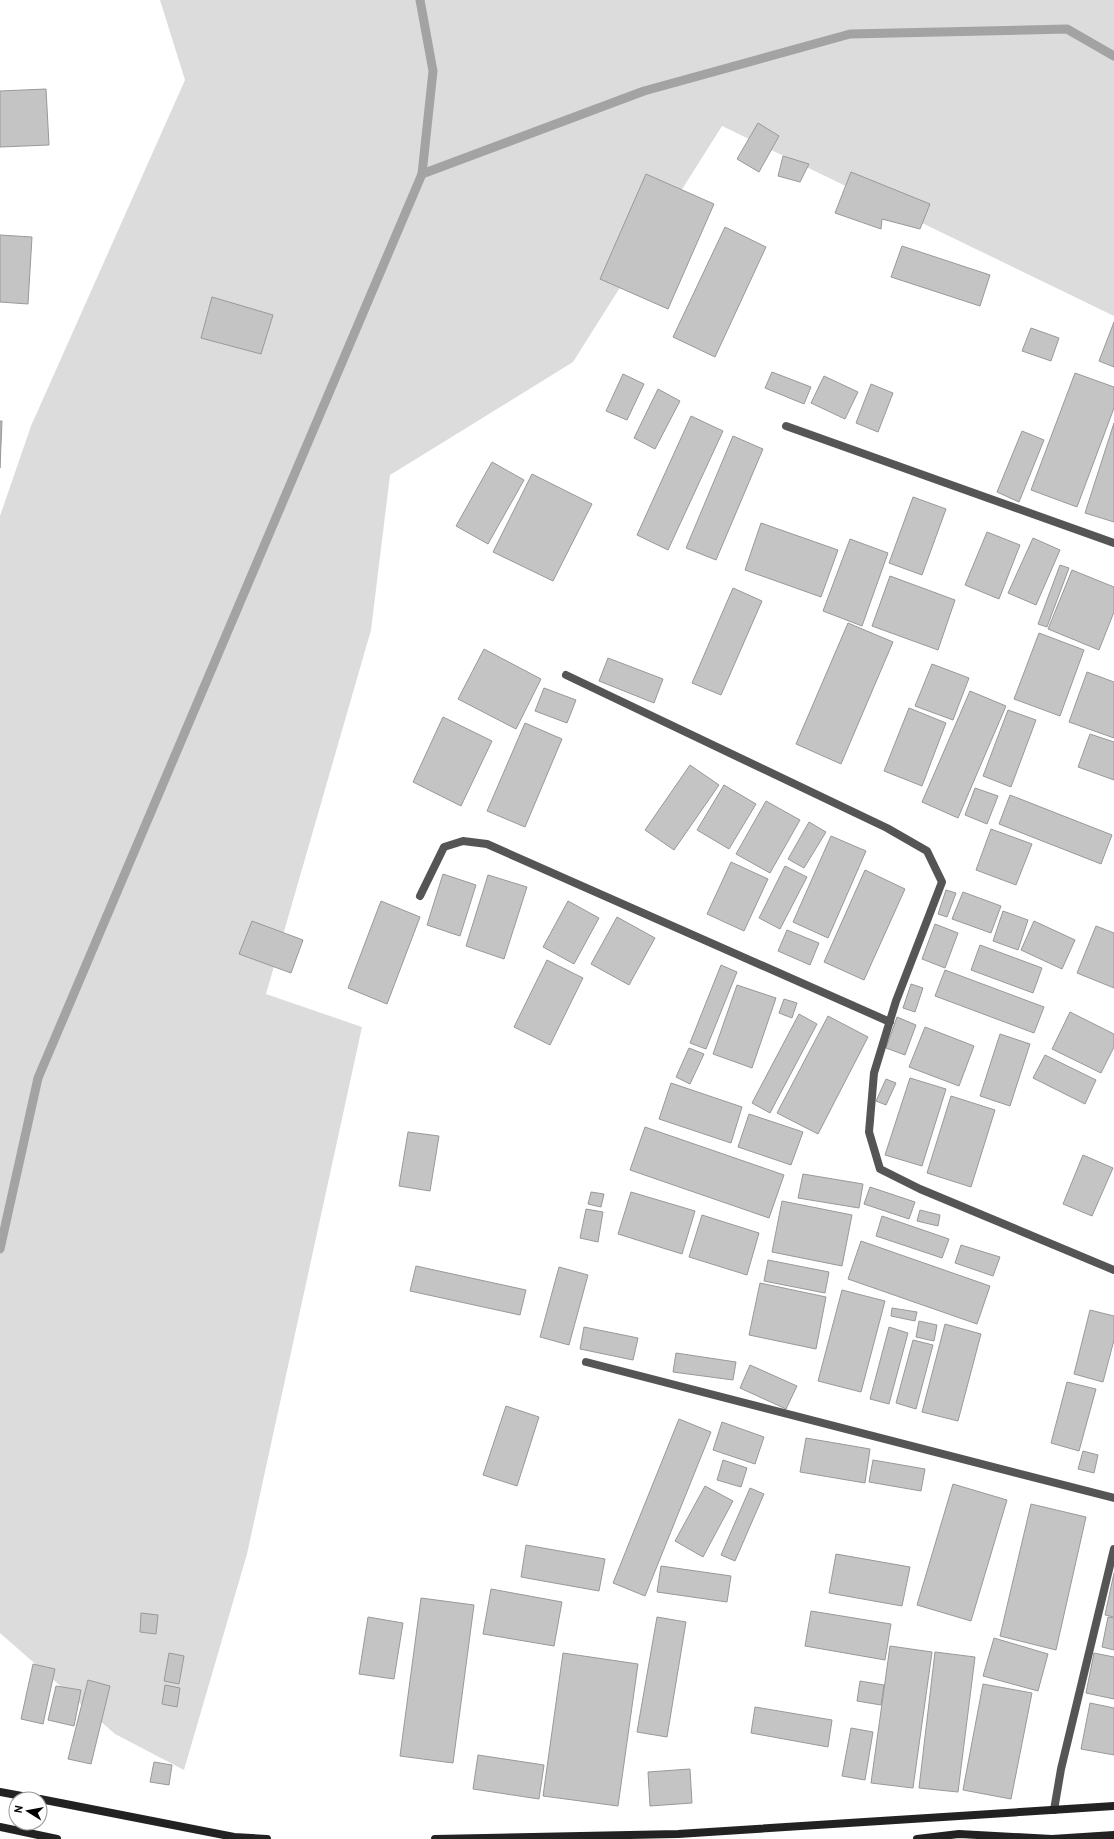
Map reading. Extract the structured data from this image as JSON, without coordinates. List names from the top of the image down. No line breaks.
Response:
{"north":"left"}
